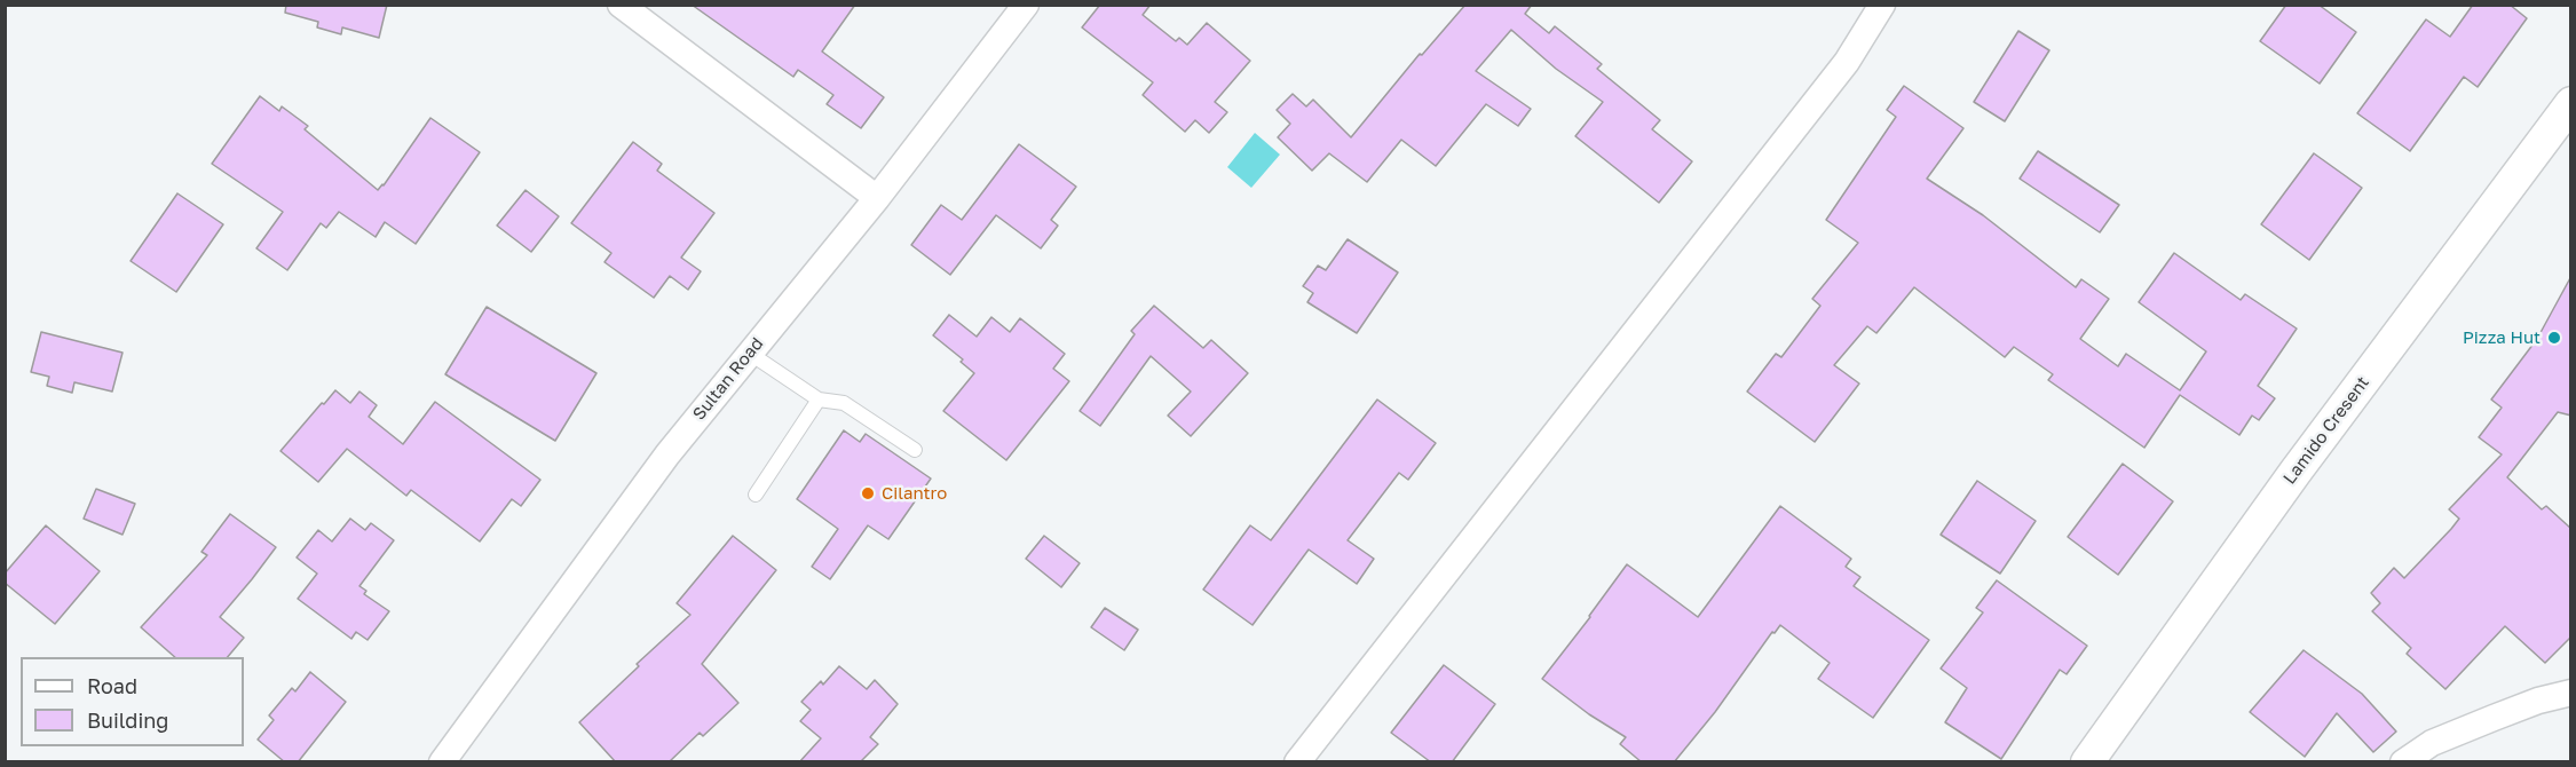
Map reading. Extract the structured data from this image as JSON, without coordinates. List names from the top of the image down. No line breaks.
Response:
{"streets":{"street":["Sultan Road","Lamido Cresent"]},"places":["Pizza Hut","Cilantro"],"legend":["Road","Building"]}
